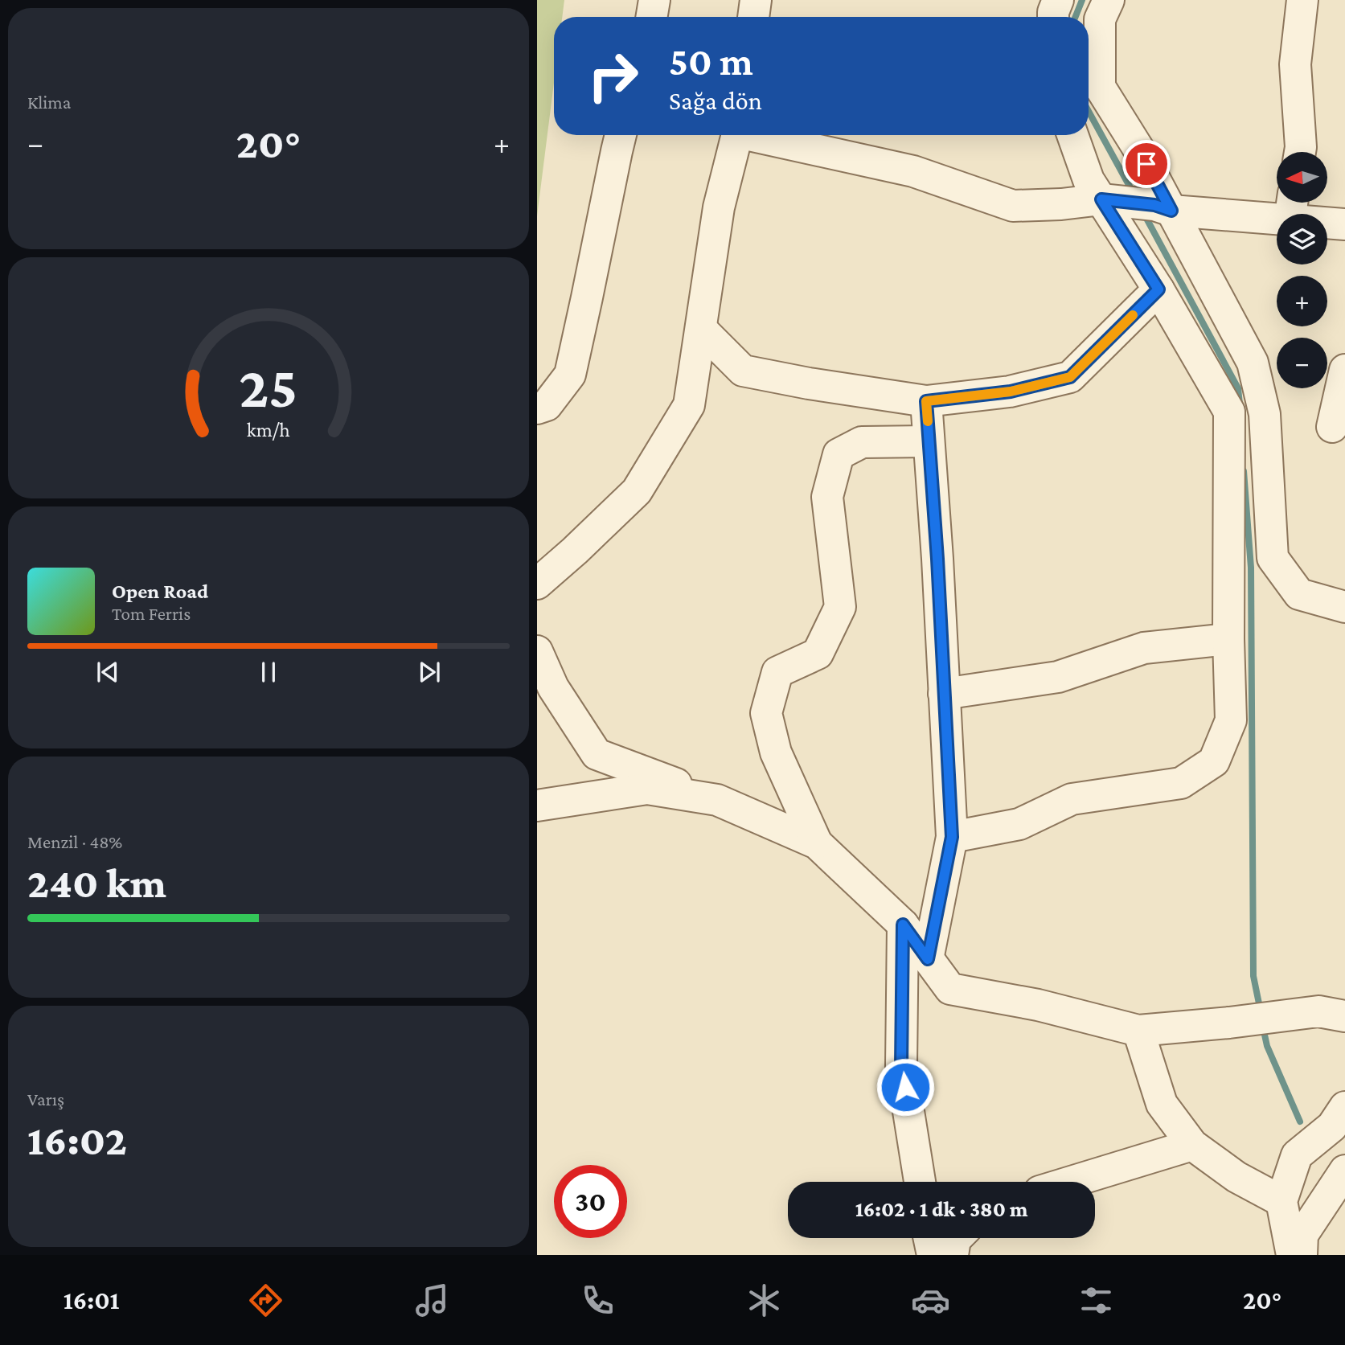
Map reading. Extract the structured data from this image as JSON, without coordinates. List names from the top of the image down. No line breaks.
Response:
{"north":"left","page":{"tile":["Klima",["Menzil · 48%","240 km"],["Varış","16:02"]],"turn":["50 m","Sağa dön"],"heat":["−","20°","+"],"map_buttons":["+","−"],"song":["Open Road","Tom Ferris"],"limit":"30","trip":"16:02 · 1 dk · 380 m","tabs":["16:01","20°"],"gauge":["25","km/h"]}}
